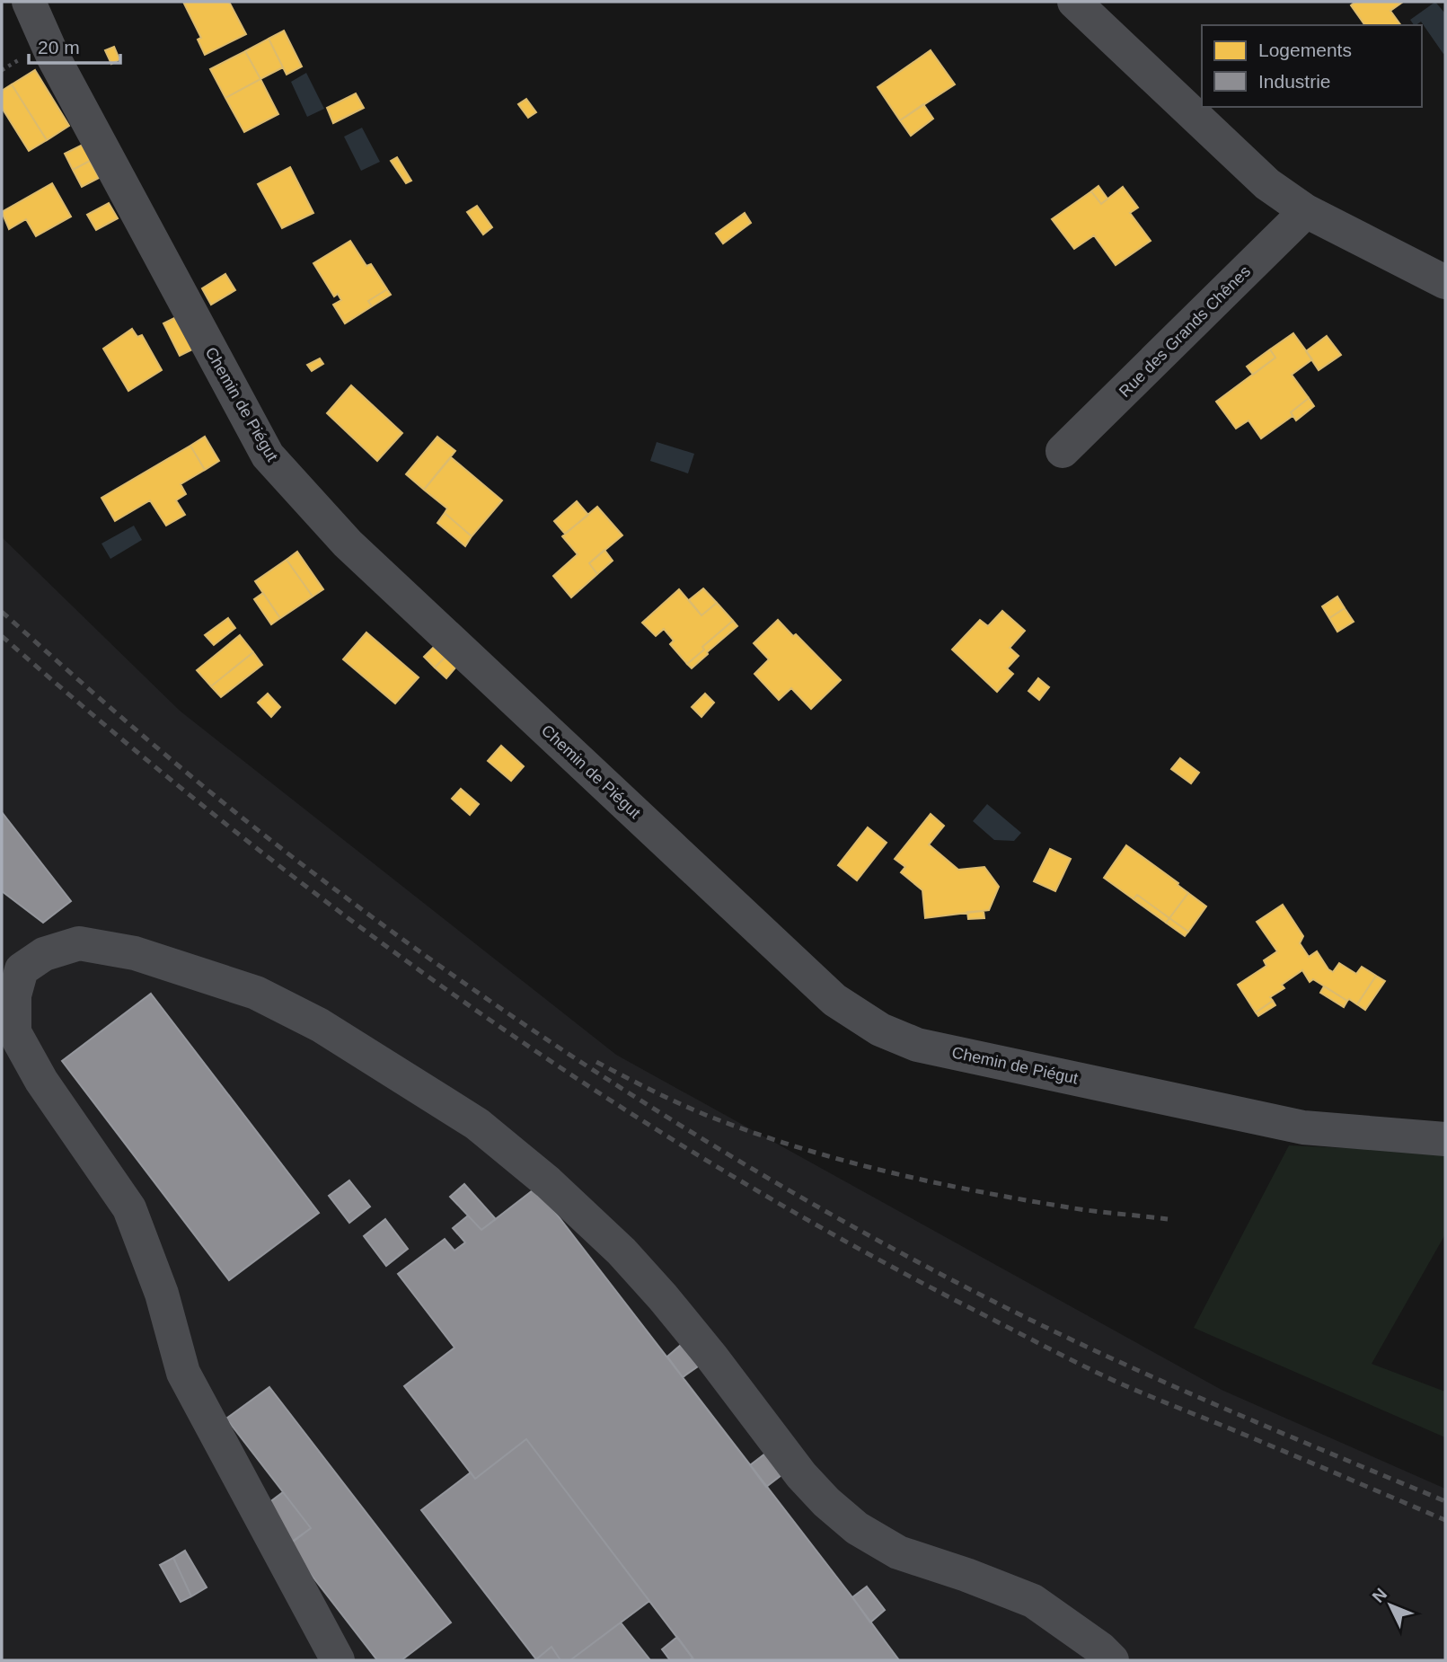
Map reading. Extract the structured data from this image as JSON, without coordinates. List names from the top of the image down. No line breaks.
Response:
{"streets":{"street":["Rue des Grands Chênes","Chemin de Piégut"]},"legend":["Logements","Industrie"],"scale_bar":"20 m","north":"top left"}
